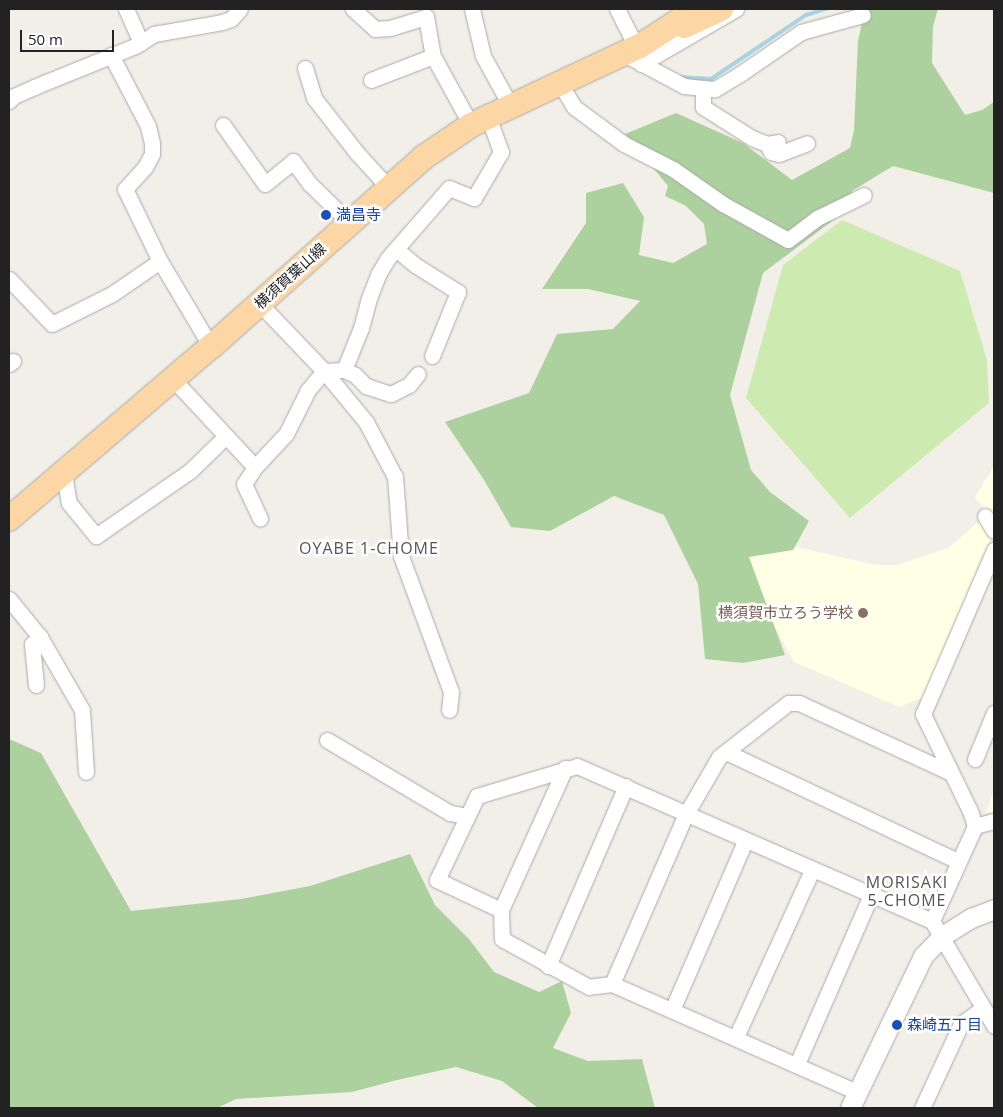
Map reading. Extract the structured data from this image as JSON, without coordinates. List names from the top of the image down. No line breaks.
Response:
{"streets":{"main road":["横須賀葉山線"]},"districts":["OYABE 1-CHOME","MORISAKI 5-CHOME"],"places":["満昌寺","横須賀市立ろう学校","森崎五丁目"],"scale_bar":"50 m"}
